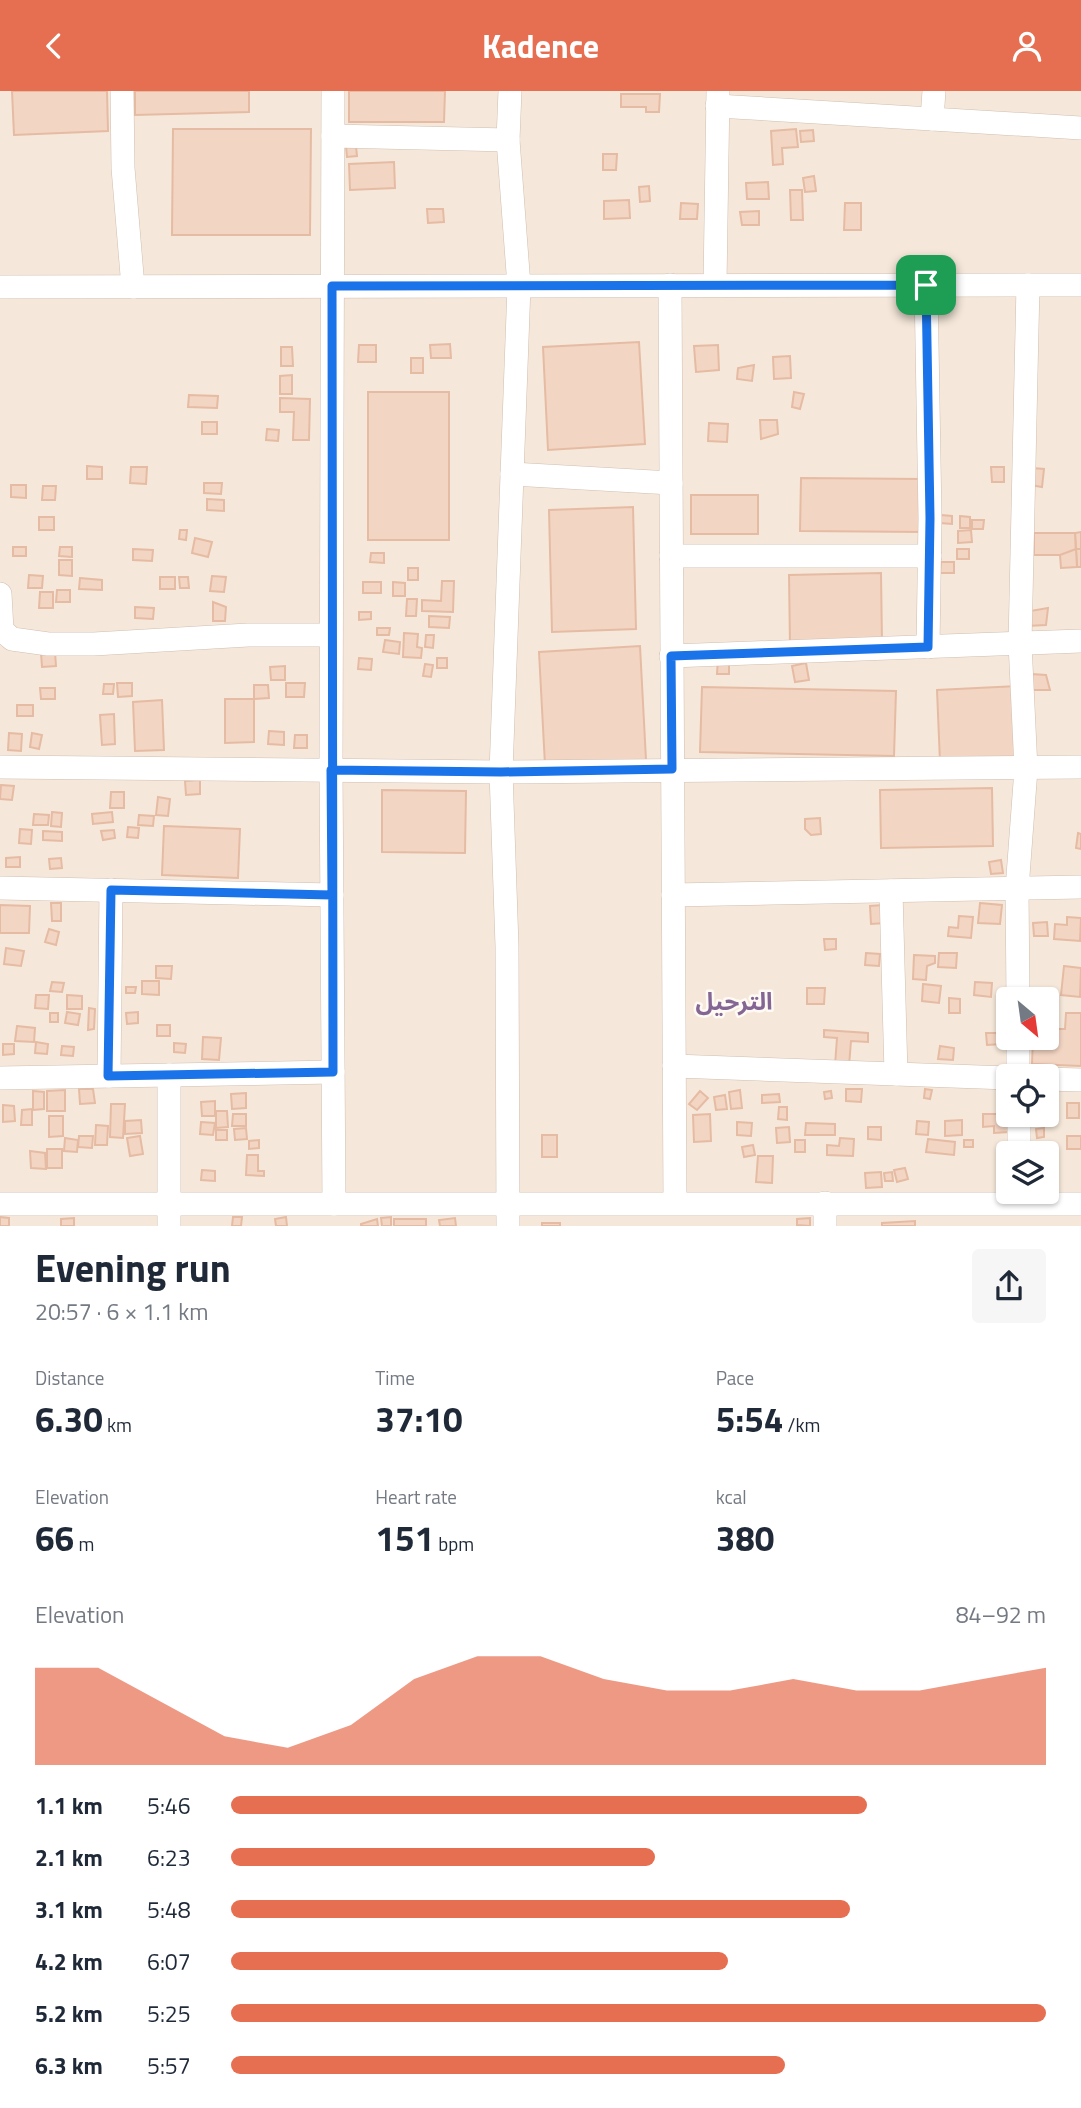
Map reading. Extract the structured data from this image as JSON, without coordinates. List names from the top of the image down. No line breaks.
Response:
{"districts":["الترحيل"],"north":"bottom right","page":{"header":"Kadence","heading":["Evening run","20:57 · 6 × 1.1 km"],"stats":[["Distance","6.30 km"],["Time","37:10"],["Pace","5:54 /km"],["Elevation","66 m"],["Heart rate","151 bpm"],["kcal","380"]],"chart":["Elevation","84–92 m"],"list":[{"name":"1.1 km","note":"5:46"},{"name":"2.1 km","note":"6:23"},{"name":"3.1 km","note":"5:48"},{"name":"4.2 km","note":"6:07"},{"name":"5.2 km","note":"5:25"},{"name":"6.3 km","note":"5:57"}]}}
